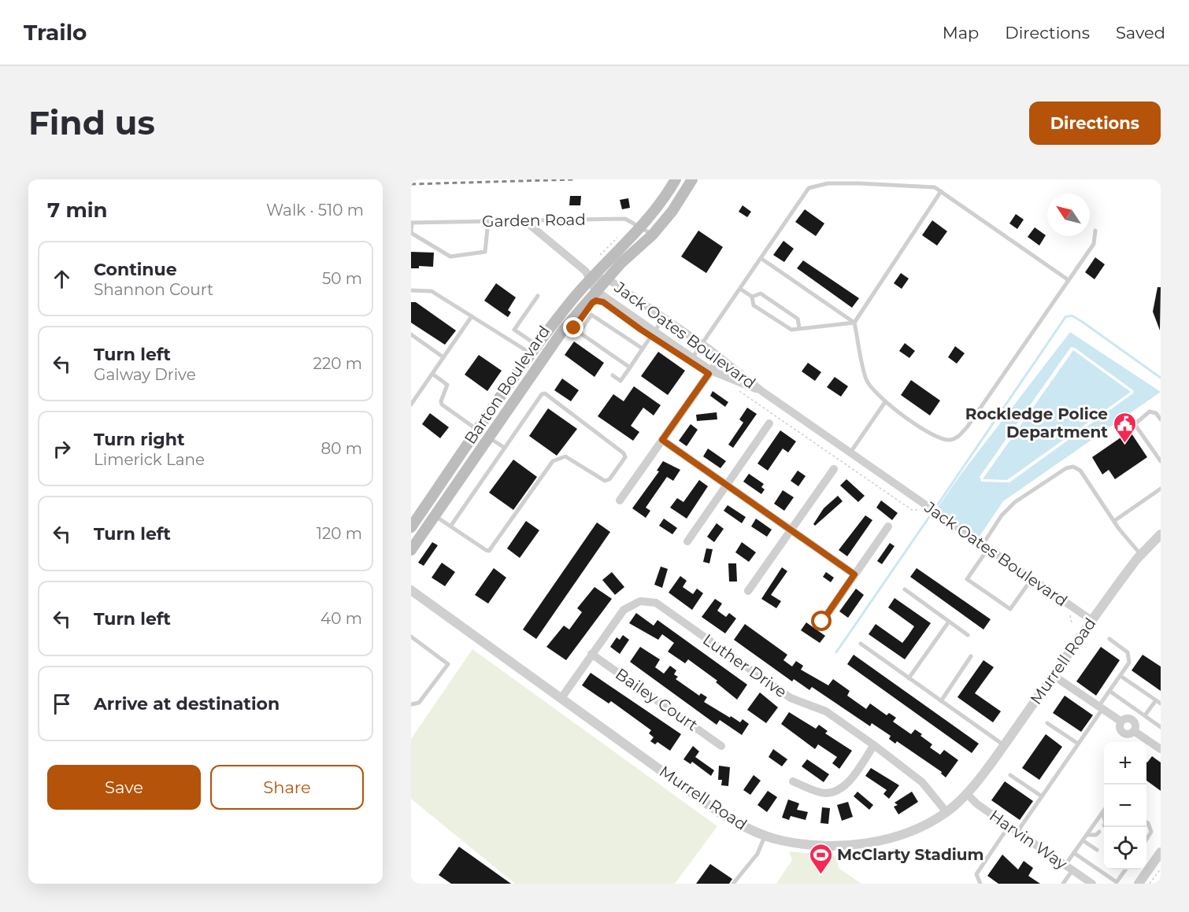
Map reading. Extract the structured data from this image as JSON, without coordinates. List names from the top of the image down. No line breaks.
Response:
{"streets":{"main road":["Barton Boulevard"],"street":["Jack Oates Boulevard","Murrell Road","Luther Drive","Bailey Court","Harvin Way"],"lane":["Garden Road"]},"crossings":[["Garden Road","Barton Boulevard"],["Jack Oates Boulevard","Barton Boulevard"],["Jack Oates Boulevard","Murrell Road"],["Murrell Road","Luther Drive"],["Murrell Road","Harvin Way"],["Luther Drive","Bailey Court"]],"places":{"public building":["Rockledge Police Department"],"sports":["McClarty Stadium"]},"north":"top left","page":{"header":"Trailo","nav":["Map","Directions","Saved"],"buttons":["Directions",["Save","Share"]],"title":"Find us","heading":["7 min","Walk · 510 m"],"list":[["Continue","Shannon Court","50 m"],["Turn left","Galway Drive","220 m"],["Turn right","Limerick Lane","80 m"],["Turn left","120 m"],["Turn left","40 m"],"Arrive at destination"],"map_buttons":["+","−"]}}
